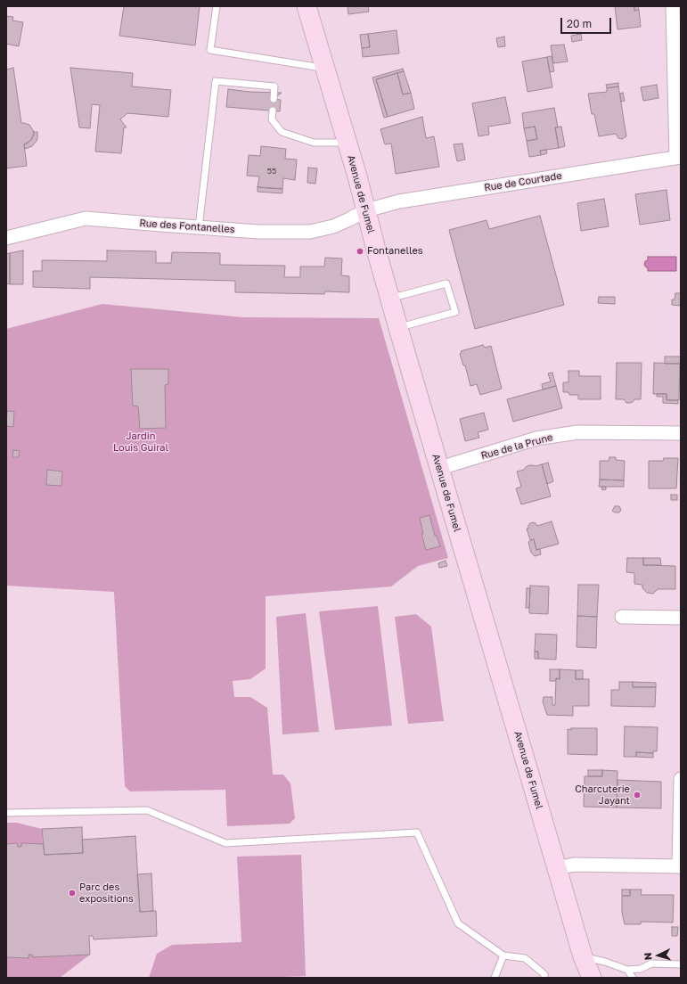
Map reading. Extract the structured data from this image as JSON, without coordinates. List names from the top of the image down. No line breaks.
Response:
{"streets":{"main road":["Avenue de Fumel"],"street":["Rue de Courtade","Rue des Fontanelles","Rue de la Prune"]},"crossings":[["Rue de Courtade","Avenue de Fumel"],["Rue de Courtade","Rue des Fontanelles"],["Avenue de Fumel","Rue des Fontanelles"],["Avenue de Fumel","Rue de la Prune"]],"parks":["Jardin Louis Guiral"],"places":["Fontanelles","Charcuterie Jayant","Parc des expositions"],"house_numbers":["55"],"scale_bar":"20 m","north":"left"}
